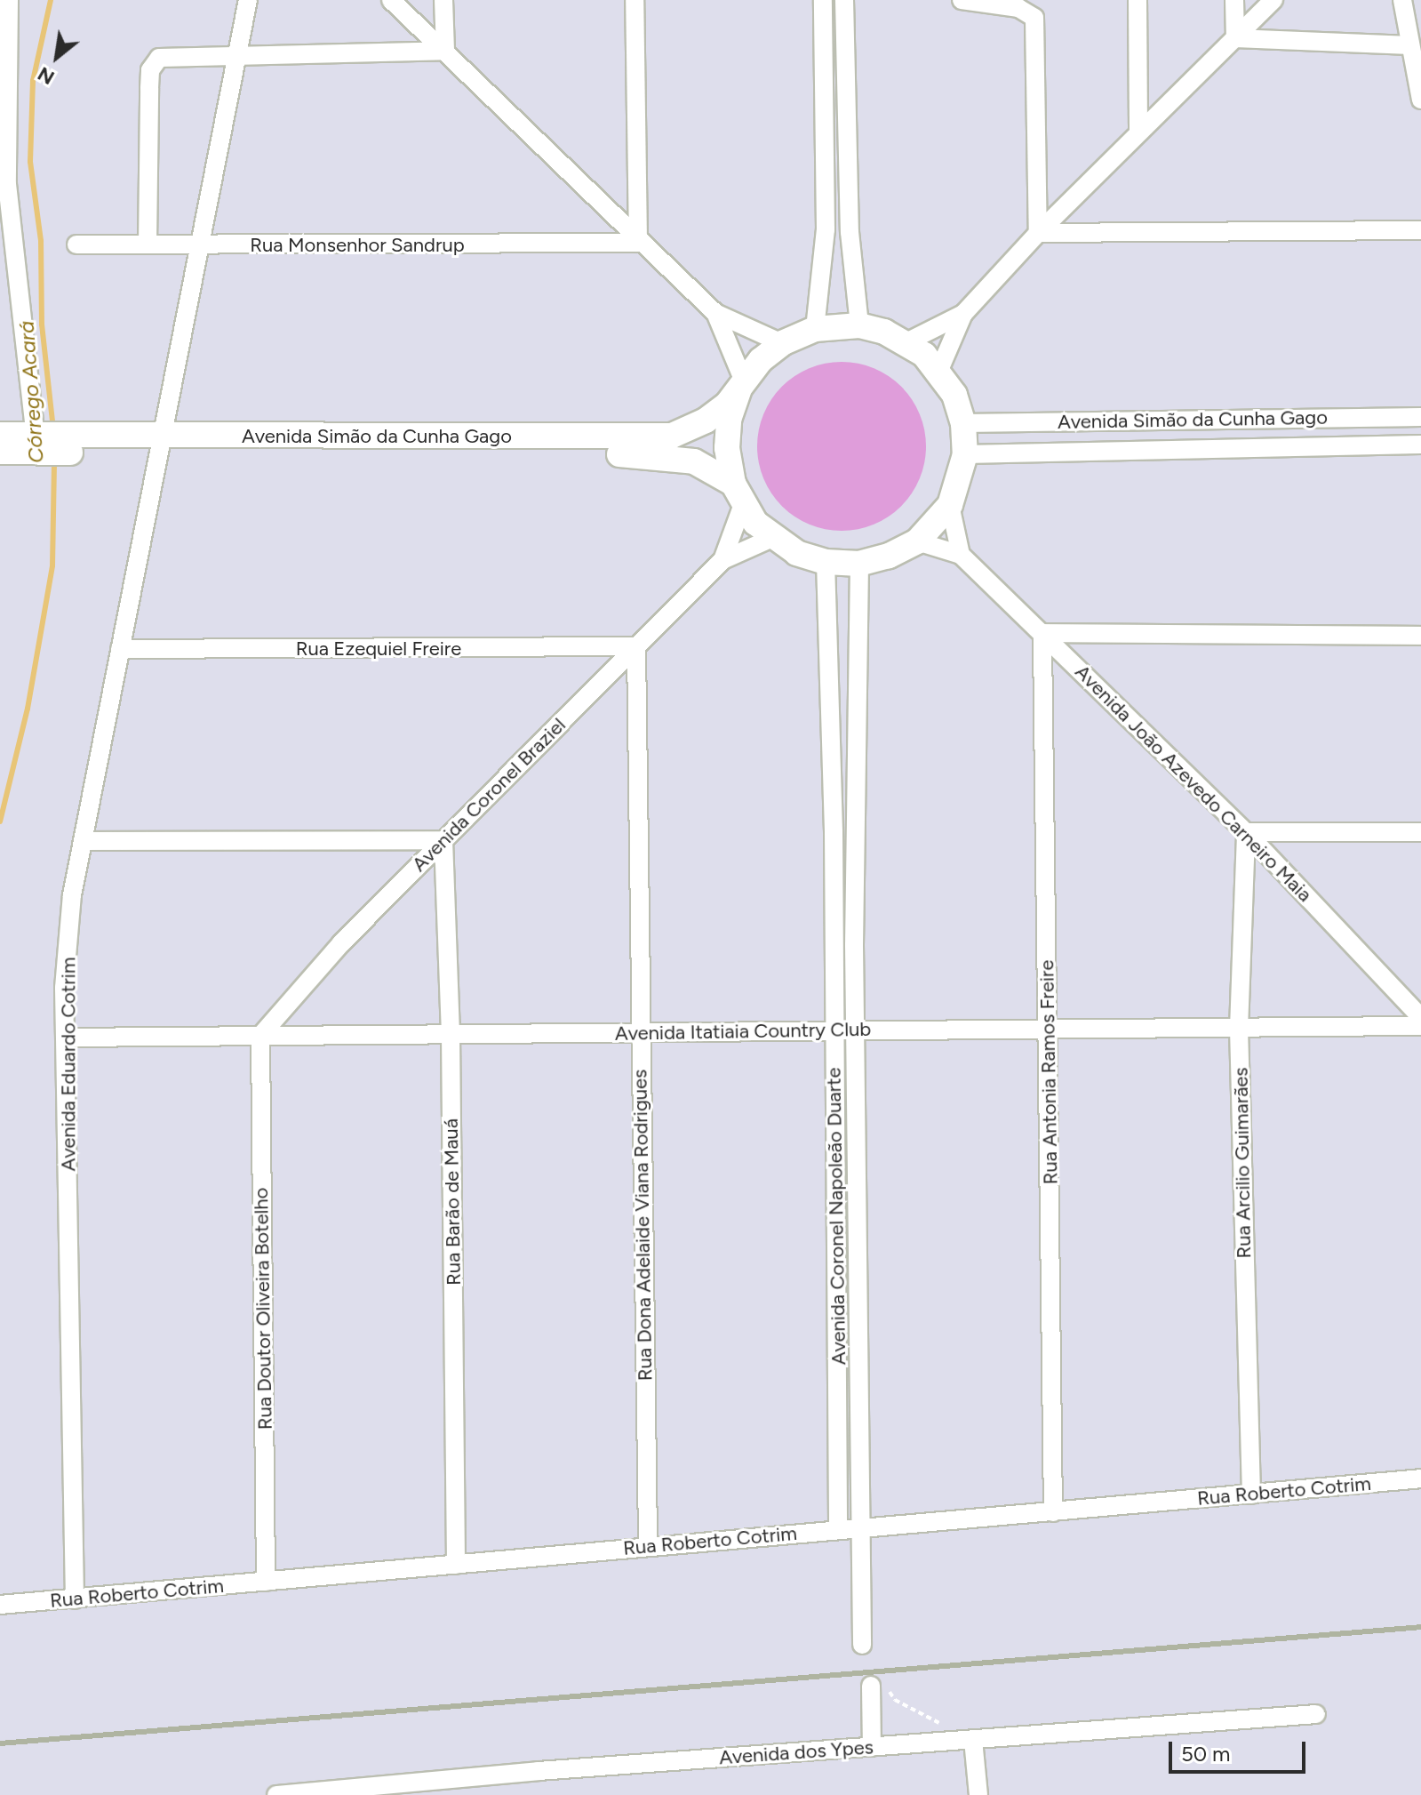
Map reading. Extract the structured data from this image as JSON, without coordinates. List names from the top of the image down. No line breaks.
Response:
{"streets":{"street":["Rua Monsenhor Sandrup","Avenida Simão da Cunha Gago","Rua Ezequiel Freire","Avenida João Azevedo Carneiro Maia","Avenida Coronel Braziel","Avenida Itatiaia Country Club","Avenida Eduardo Cotrim","Rua Antonia Ramos Freire","Rua Arcilio Guimarães","Rua Barão de Mauá","Avenida Coronel Napoleão Duarte","Rua Dona Adelaide Viana Rodrigues","Rua Doutor Oliveira Botelho","Rua Roberto Cotrim","Avenida dos Ypes"]},"crossings":[["Rua Monsenhor Sandrup","Avenida Eduardo Cotrim"],["Avenida Simão da Cunha Gago","Avenida João Azevedo Carneiro Maia"],["Avenida Simão da Cunha Gago","Avenida Coronel Braziel"],["Avenida Simão da Cunha Gago","Avenida Eduardo Cotrim"],["Avenida Simão da Cunha Gago","Avenida Coronel Napoleão Duarte"],["Rua Ezequiel Freire","Avenida Coronel Braziel"],["Rua Ezequiel Freire","Avenida Eduardo Cotrim"],["Rua Ezequiel Freire","Rua Dona Adelaide Viana Rodrigues"],["Avenida João Azevedo Carneiro Maia","Avenida Coronel Braziel"],["Avenida João Azevedo Carneiro Maia","Rua Antonia Ramos Freire"],["Avenida João Azevedo Carneiro Maia","Rua Arcilio Guimarães"],["Avenida João Azevedo Carneiro Maia","Avenida Coronel Napoleão Duarte"],["Avenida Coronel Braziel","Avenida Itatiaia Country Club"],["Avenida Coronel Braziel","Rua Barão de Mauá"],["Avenida Coronel Braziel","Avenida Coronel Napoleão Duarte"],["Avenida Coronel Braziel","Rua Dona Adelaide Viana Rodrigues"],["Avenida Coronel Braziel","Rua Doutor Oliveira Botelho"],["Avenida Itatiaia Country Club","Avenida Eduardo Cotrim"],["Avenida Itatiaia Country Club","Rua Antonia Ramos Freire"],["Avenida Itatiaia Country Club","Rua Arcilio Guimarães"],["Avenida Itatiaia Country Club","Rua Barão de Mauá"],["Avenida Itatiaia Country Club","Avenida Coronel Napoleão Duarte"],["Avenida Itatiaia Country Club","Rua Dona Adelaide Viana Rodrigues"],["Avenida Itatiaia Country Club","Rua Doutor Oliveira Botelho"],["Avenida Eduardo Cotrim","Rua Roberto Cotrim"],["Rua Antonia Ramos Freire","Rua Roberto Cotrim"],["Rua Arcilio Guimarães","Rua Roberto Cotrim"],["Rua Barão de Mauá","Rua Roberto Cotrim"],["Avenida Coronel Napoleão Duarte","Rua Roberto Cotrim"],["Rua Dona Adelaide Viana Rodrigues","Rua Roberto Cotrim"],["Rua Doutor Oliveira Botelho","Rua Roberto Cotrim"]],"water":["Córrego Acará"],"scale_bar":"50 m","north":"bottom left"}
